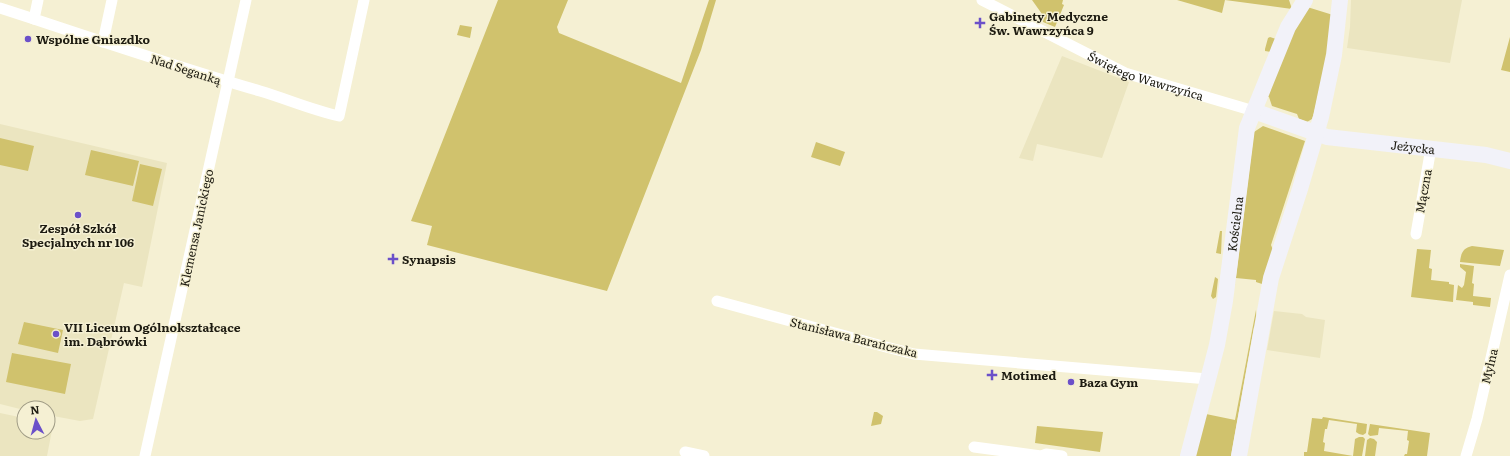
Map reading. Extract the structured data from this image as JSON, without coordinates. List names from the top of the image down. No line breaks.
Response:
{"streets":{"street":["Nad Seganką","Świętego Wawrzyńca","Jeżycka","Mączna","Kościelna","Klemensa Janickiego","Stanisława Barańczaka","Mylna"]},"crossings":[["Nad Seganką","Klemensa Janickiego"],["Świętego Wawrzyńca","Jeżycka"],["Świętego Wawrzyńca","Kościelna"],["Jeżycka","Mączna"],["Kościelna","Stanisława Barańczaka"]],"places":{"health":["Gabinety Medyczne Św. Wawrzyńca 9","Synapsis","Motimed"],"other":["Wspólne Gniazdko","Zespół Szkół Specjalnych nr 106","VII Liceum Ogólnokształcące im. Dąbrówki","Baza Gym"]},"north":"top"}
